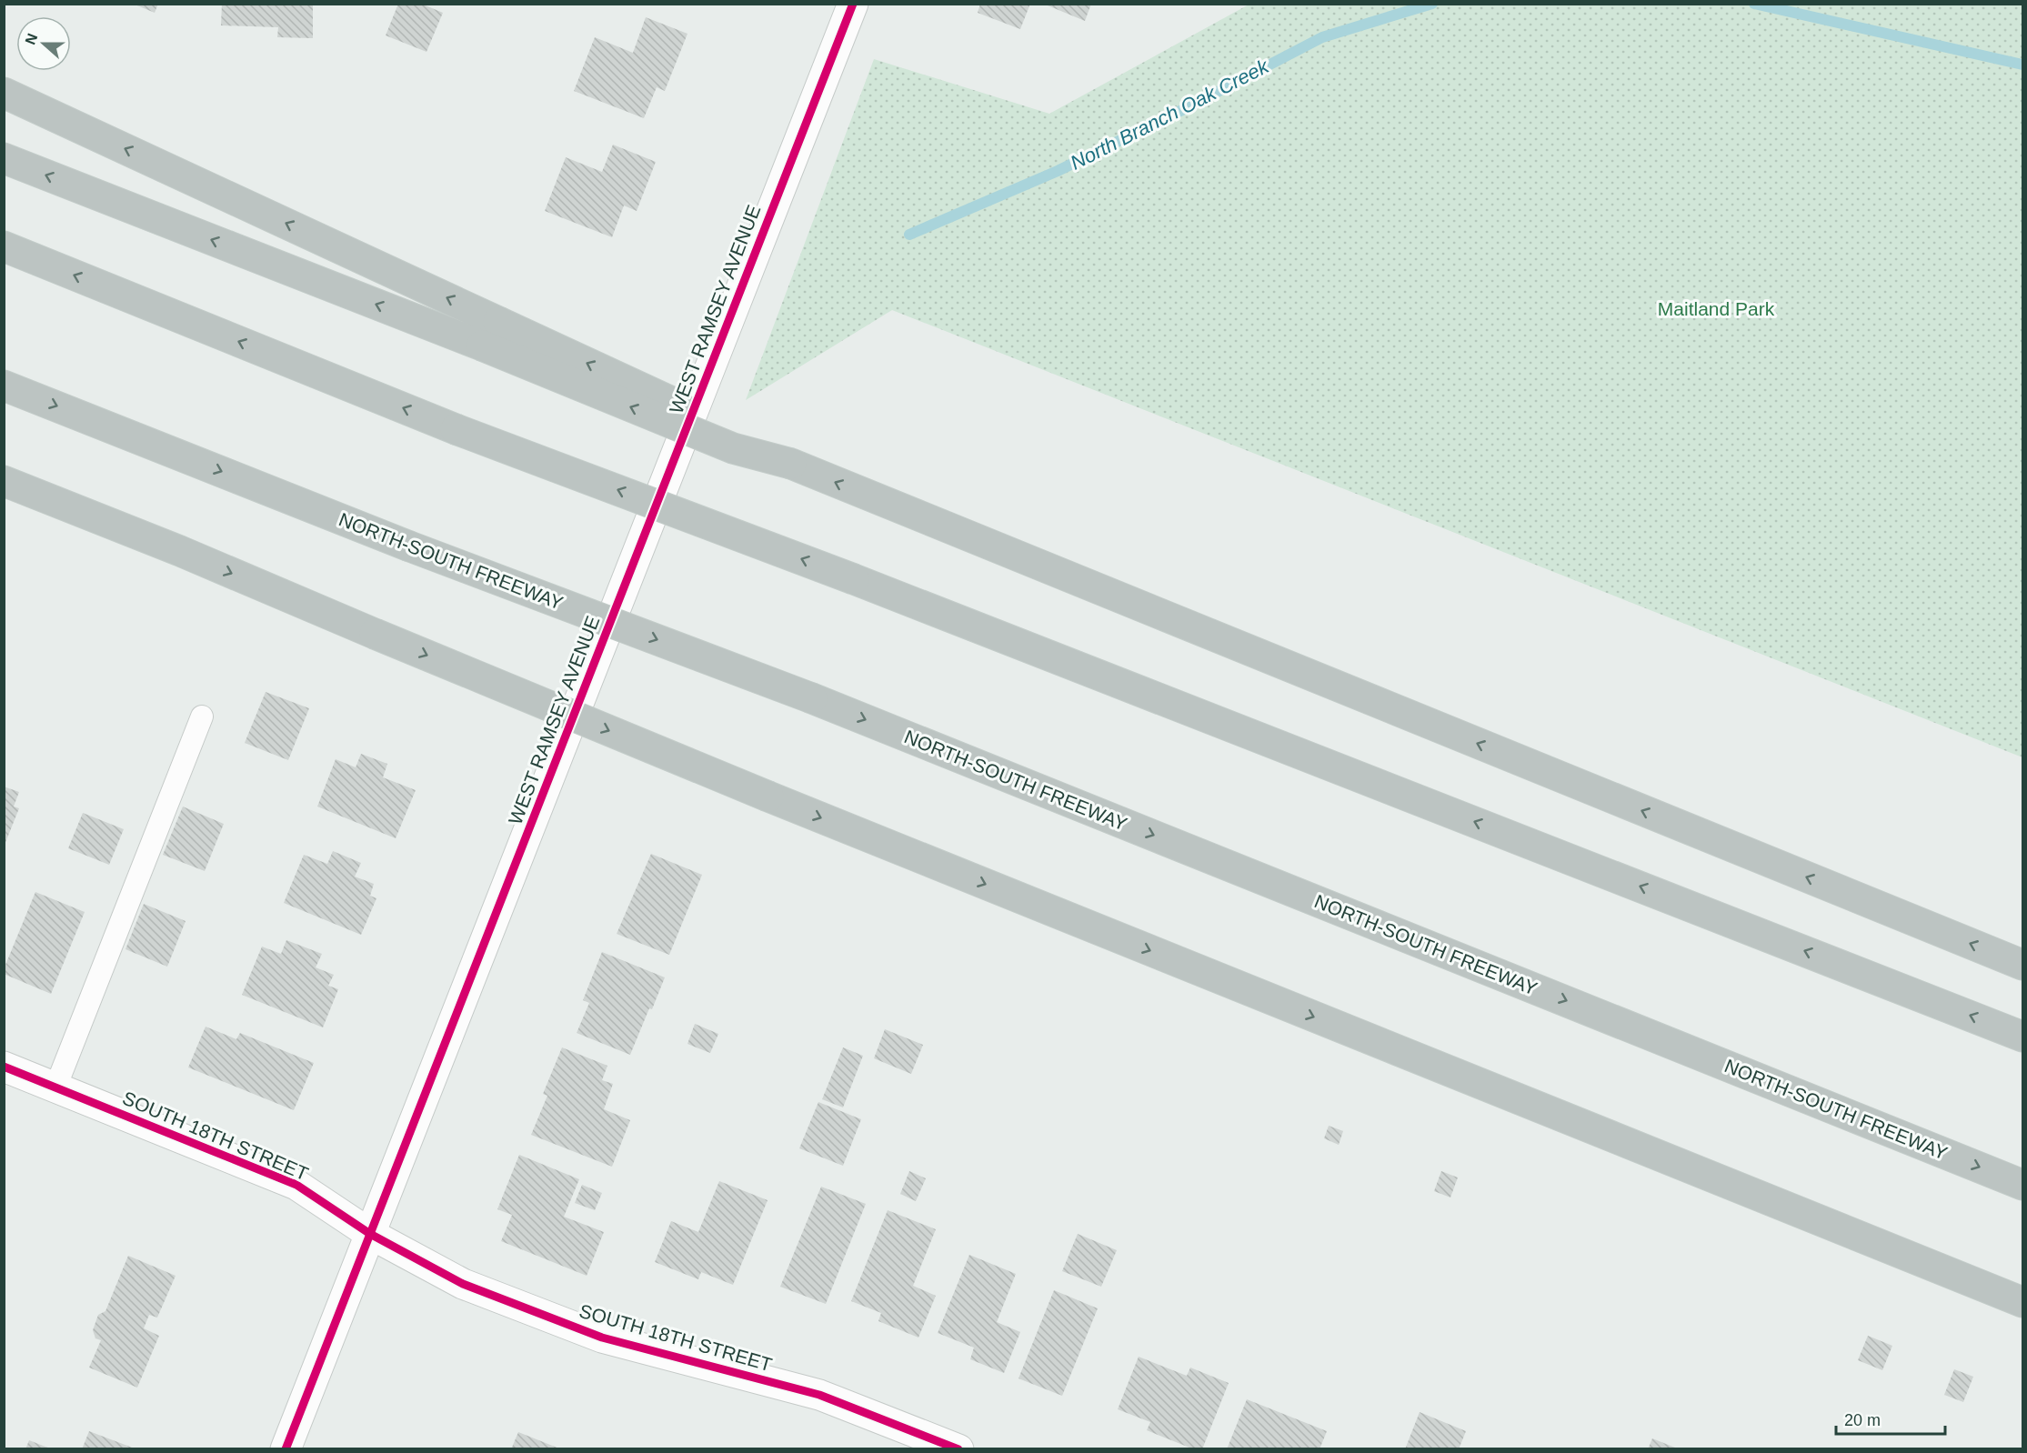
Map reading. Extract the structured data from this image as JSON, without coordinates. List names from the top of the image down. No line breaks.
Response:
{"streets":{"highway":["NORTH-SOUTH FREEWAY"],"street":["WEST RAMSEY AVENUE","SOUTH 18TH STREET"]},"crossings":[["WEST RAMSEY AVENUE","SOUTH 18TH STREET"]],"water":["North Branch Oak Creek"],"parks":["Maitland Park"],"scale_bar":"20 m","north":"left"}
